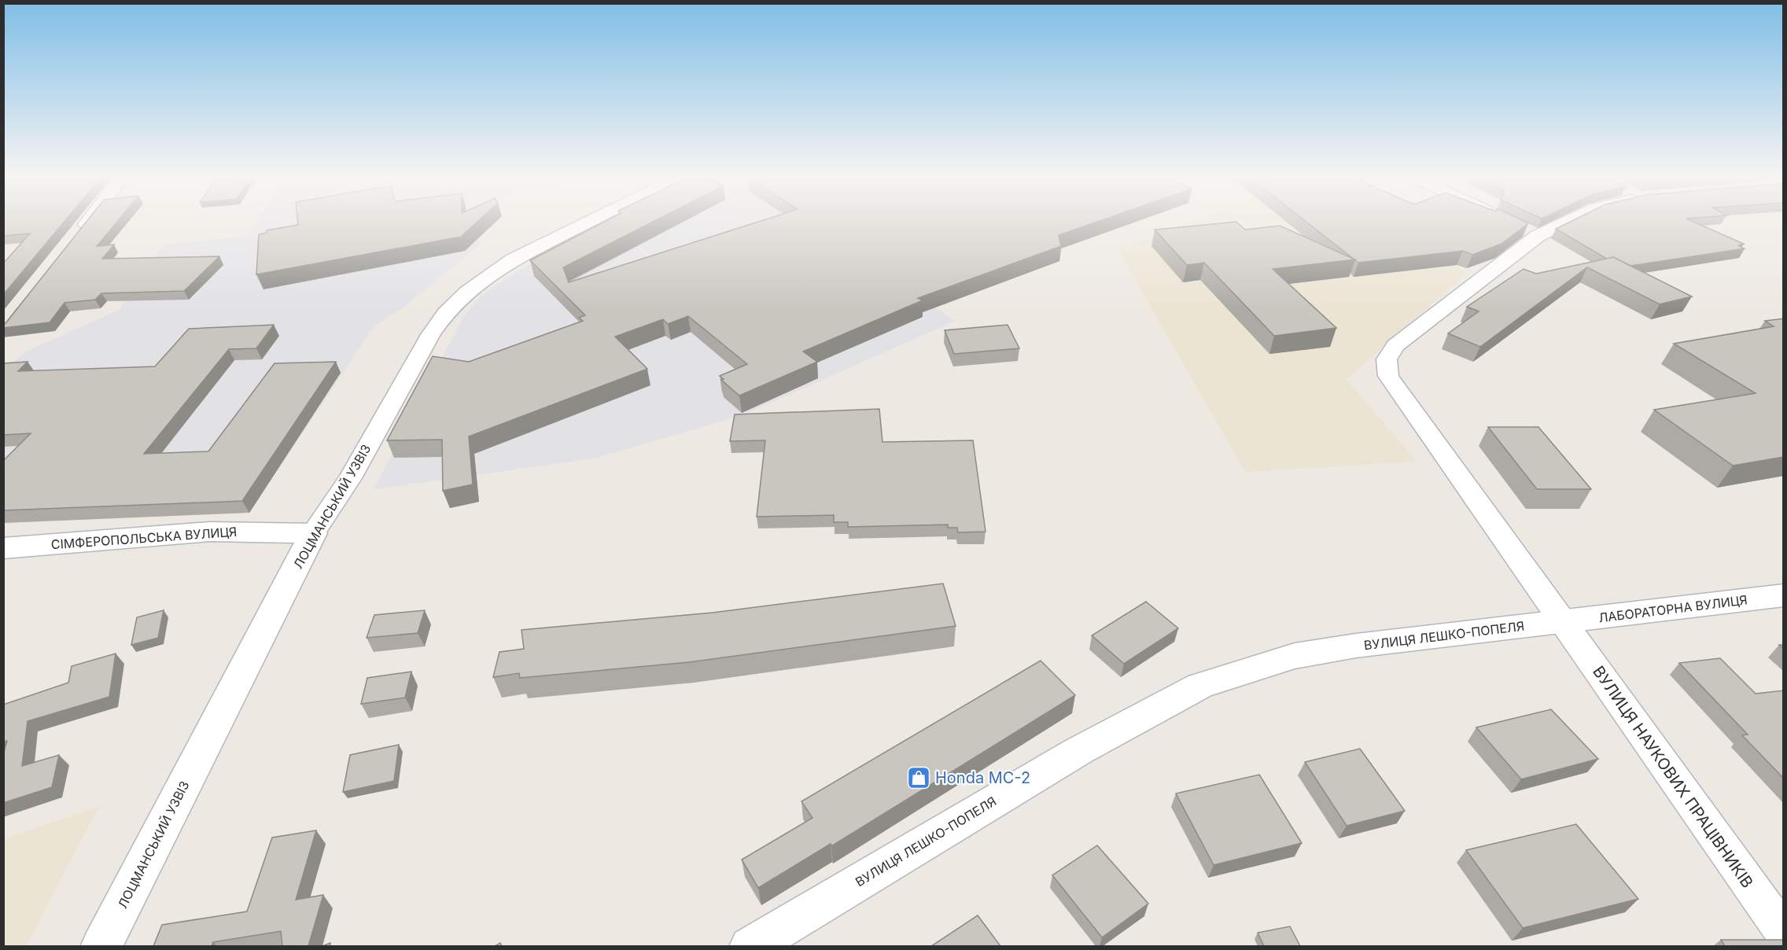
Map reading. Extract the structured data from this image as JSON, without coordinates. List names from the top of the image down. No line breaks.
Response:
{"streets":{"main road":["ЛОЦМАНСЬКИЙ УЗВІЗ","СІМФЕРОПОЛЬСЬКА ВУЛИЦЯ","ЛАБОРАТОРНА ВУЛИЦЯ","ВУЛИЦЯ ЛЕШКО-ПОПЕЛЯ"],"street":["ВУЛИЦЯ НАУКОВИХ ПРАЦІВНИКІВ"]},"crossings":[["ЛОЦМАНСЬКИЙ УЗВІЗ","СІМФЕРОПОЛЬСЬКА ВУЛИЦЯ"],["ЛАБОРАТОРНА ВУЛИЦЯ","ВУЛИЦЯ ЛЕШКО-ПОПЕЛЯ"],["ЛАБОРАТОРНА ВУЛИЦЯ","ВУЛИЦЯ НАУКОВИХ ПРАЦІВНИКІВ"],["ВУЛИЦЯ ЛЕШКО-ПОПЕЛЯ","ВУЛИЦЯ НАУКОВИХ ПРАЦІВНИКІВ"]],"places":{"shop":["Honda МС-2"]}}
